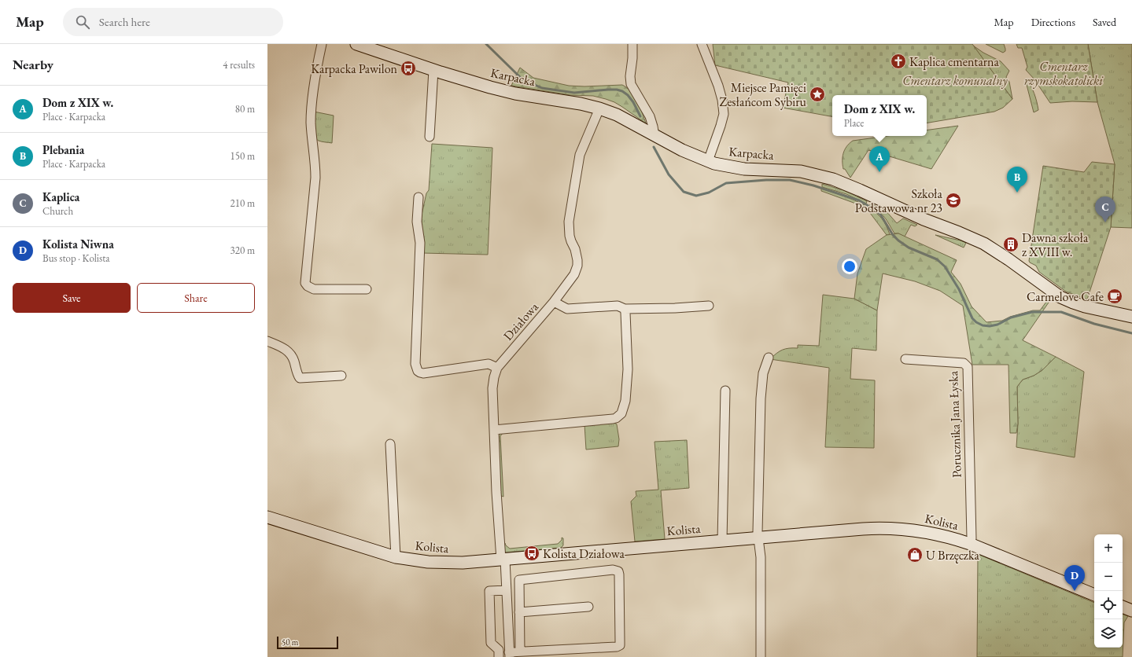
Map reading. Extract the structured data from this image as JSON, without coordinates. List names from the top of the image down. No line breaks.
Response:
{"streets":{"street":["Karpacka","Działowa","Porucznika Jana Łyska","Kolista"]},"crossings":[["Karpacka","Działowa"],["Działowa","Kolista"],["Porucznika Jana Łyska","Kolista"]],"parks":["Cmentarz rzymskokatolicki","Cmentarz komunalny"],"places":{"church":["Kaplica cmentarna"],"bus stop":["Karpacka Pawilon","Kolista Działowa"],"place":["Miejsce Pamięci Zesłańcom Sybiru"],"school or university":["Szkoła Podstawowa nr 23"],"building":["Dawna szkoła z XVIII w."],"cafe":["Carmelove Cafe"],"shop":["U Brzęczka"]},"scale_bar":"50 m","page":{"header":"Map","search":"Search here","nav":["Map","Directions","Saved"],"heading":["Nearby","4 results"],"list":[{"mark":"A","name":"Dom z XIX w.","note":"Place · Karpacka","value":"80 m"},{"mark":"B","name":"Plebania","note":"Place · Karpacka","value":"150 m"},{"mark":"C","name":"Kaplica","note":"Church","value":"210 m"},{"mark":"D","name":"Kolista Niwna","note":"Bus stop · Kolista","value":"320 m"}],"popup":["Dom z XIX w.","Place"],"pins":["A","B","C","D"],"buttons":["Save","Share"],"map_buttons":["+","−"],"scale":"50 m"}}
